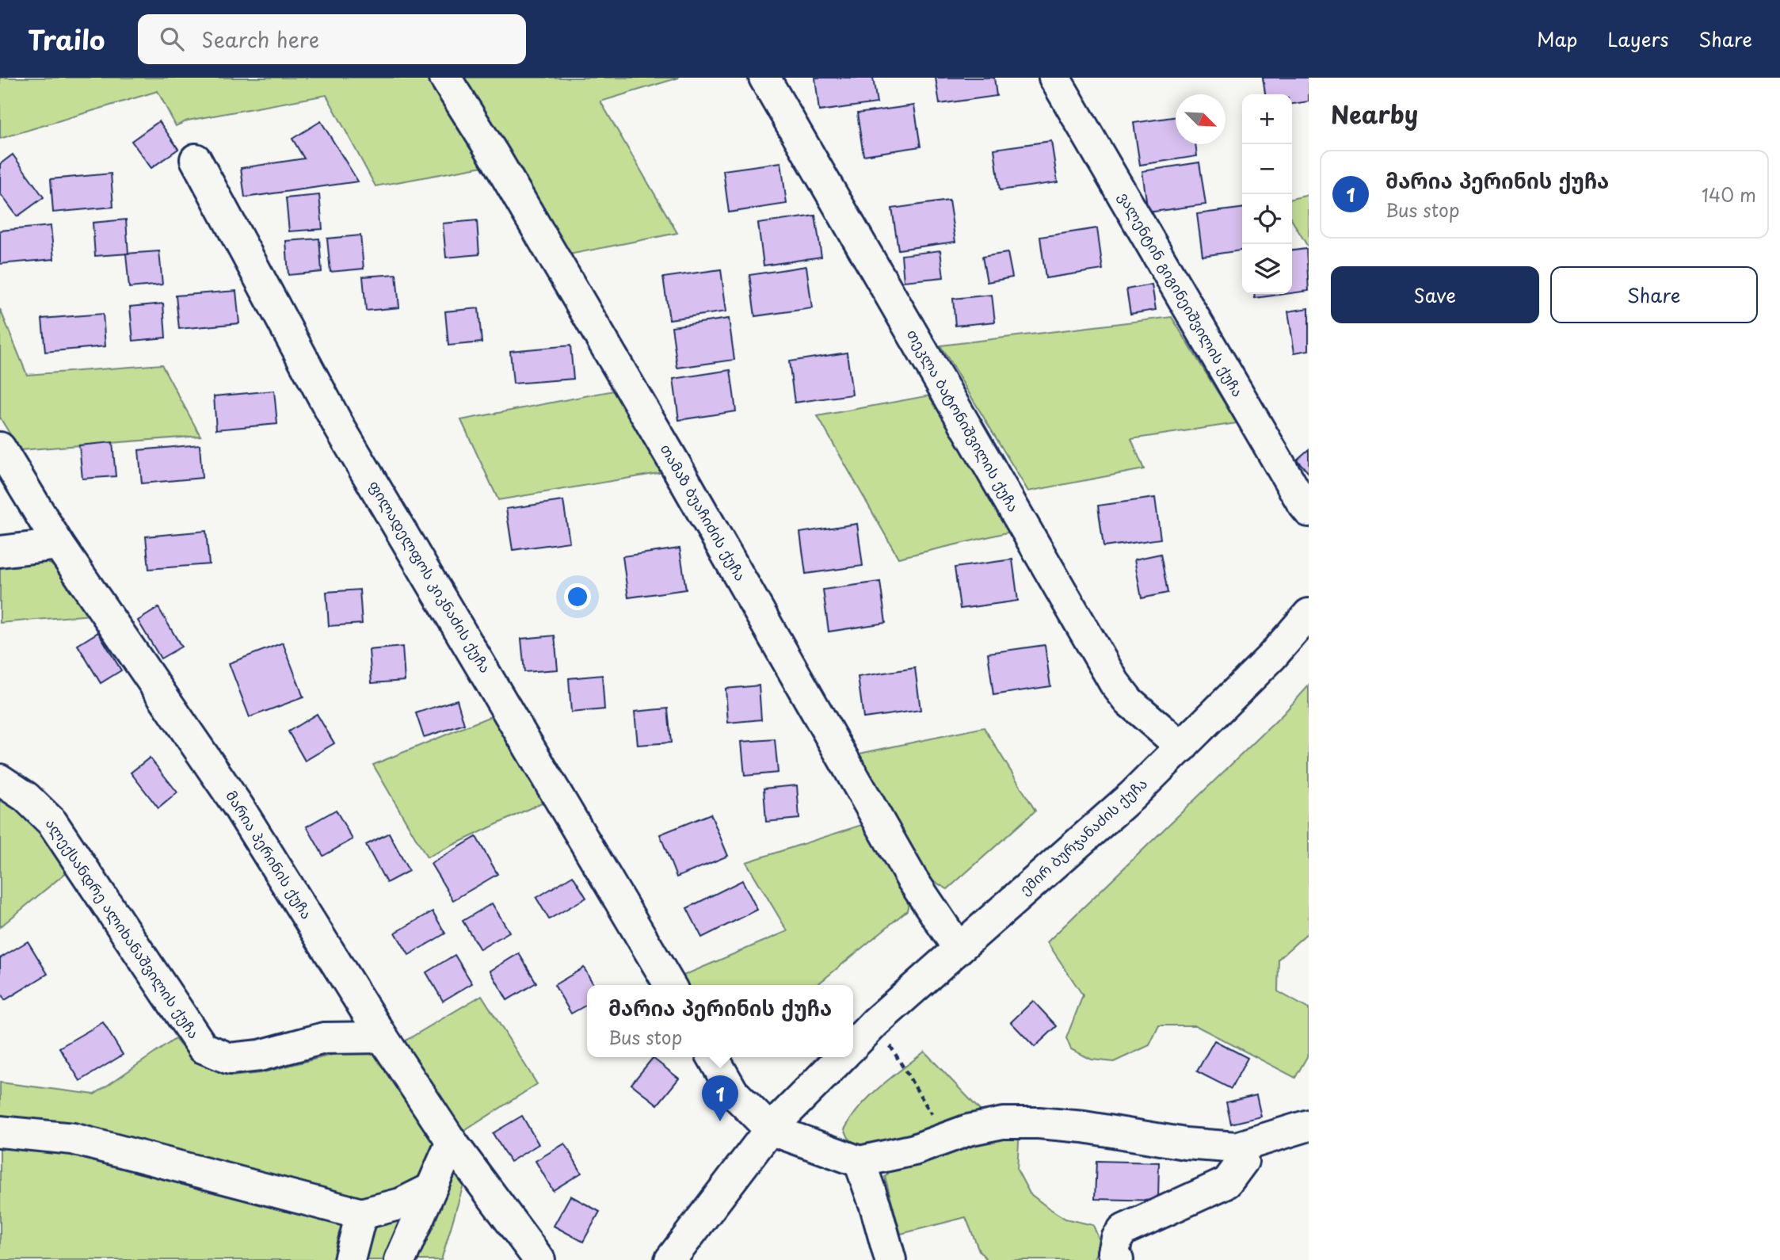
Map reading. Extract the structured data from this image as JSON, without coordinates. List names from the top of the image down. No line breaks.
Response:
{"streets":{"street":["ვალენტინ გიგინეიშვილის ქუჩა","თეკლა ბატონიშვილის ქუჩა","თამაზ ბუაჩიძის ქუჩა","ფილადელფოს კიკნაძის ქუჩა","ემირ ბურჯანაძის ქუჩა","მარია პერინის ქუჩა","ალექსანდრე ალიხანაშვილის ქუჩა"]},"crossings":[["თეკლა ბატონიშვილის ქუჩა","ემირ ბურჯანაძის ქუჩა"],["თამაზ ბუაჩიძის ქუჩა","ემირ ბურჯანაძის ქუჩა"],["მარია პერინის ქუჩა","ალექსანდრე ალიხანაშვილის ქუჩა"]],"north":"bottom right","page":{"header":"Trailo","search":"Search here","nav":["Map","Layers","Share"],"heading":"Nearby","map_buttons":["+","−"],"list":[{"mark":"1","name":"მარია პერინის ქუჩა","note":"Bus stop","value":"140 m"}],"buttons":["Save","Share"],"popup":["მარია პერინის ქუჩა","Bus stop"],"pins":"1"}}
